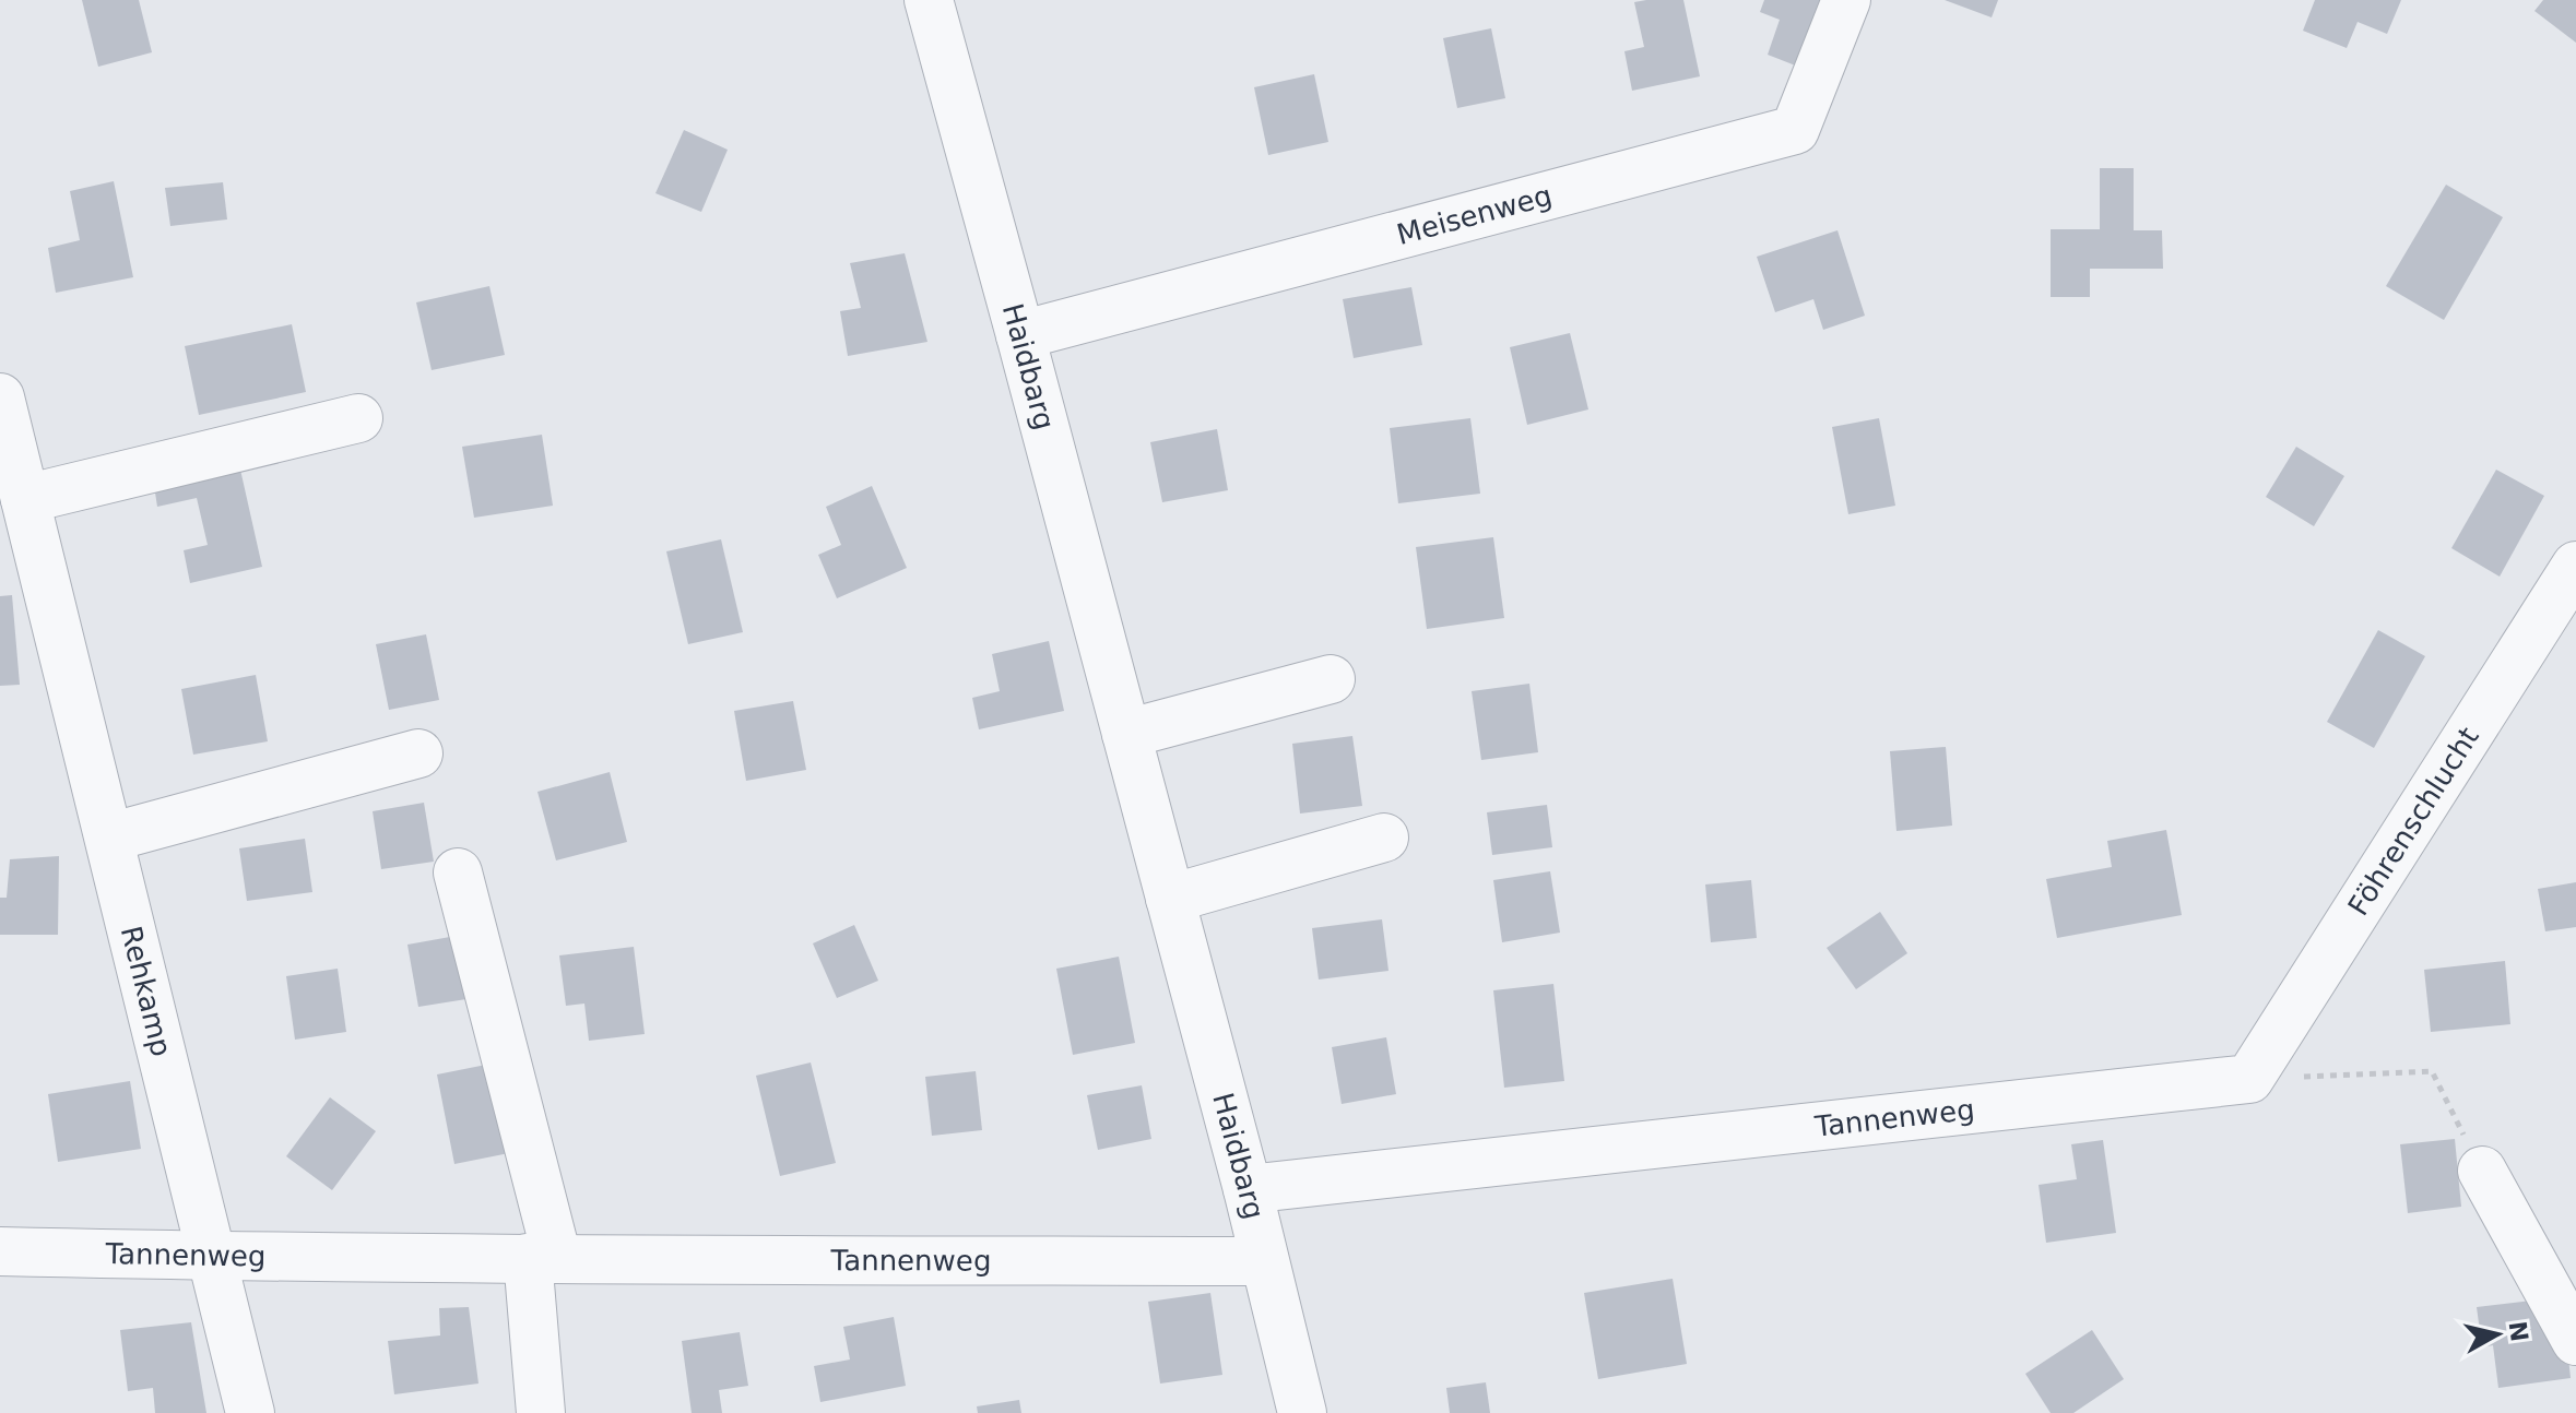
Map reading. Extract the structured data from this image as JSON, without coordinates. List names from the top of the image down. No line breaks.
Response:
{"streets":{"street":["Meisenweg","Haidbarg","Föhrenschlucht","Rehkamp","Tannenweg"]},"crossings":[["Meisenweg","Haidbarg"],["Haidbarg","Tannenweg"],["Föhrenschlucht","Tannenweg"],["Rehkamp","Tannenweg"]],"north":"right"}
